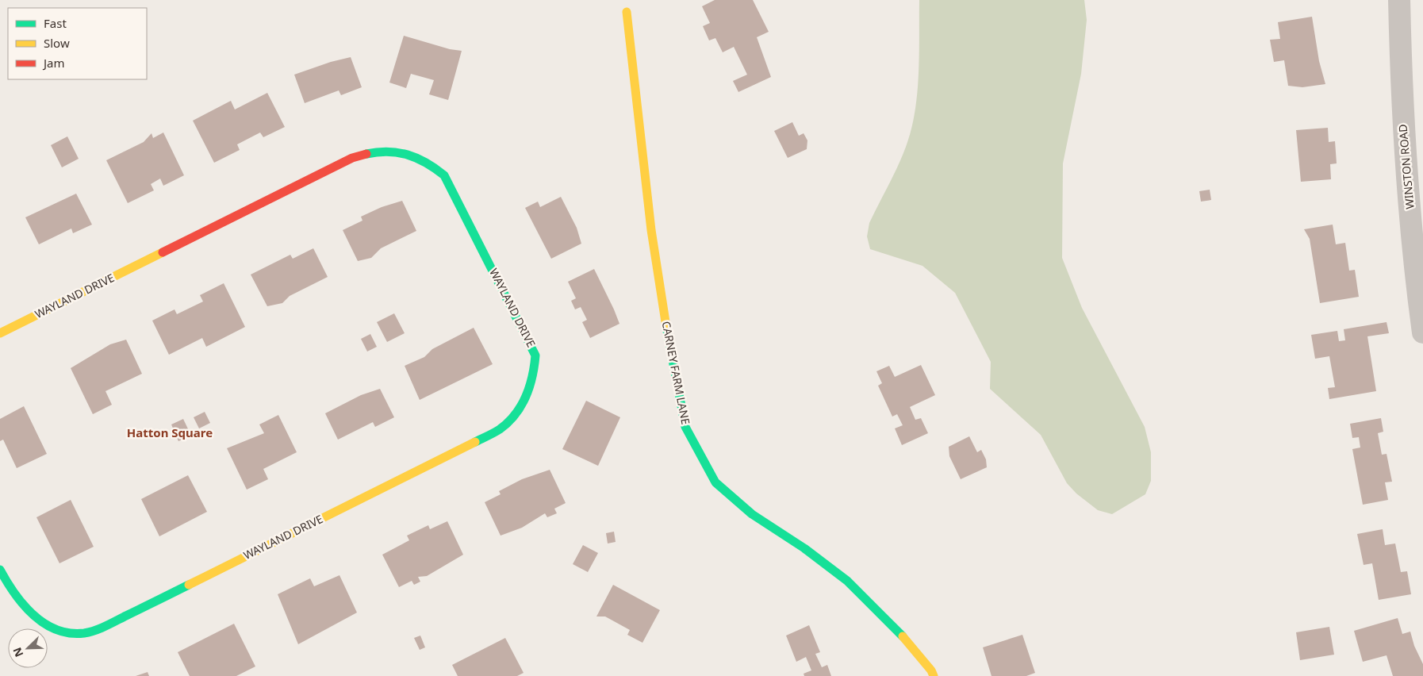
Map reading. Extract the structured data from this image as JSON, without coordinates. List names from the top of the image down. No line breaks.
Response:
{"streets":{"street":["WINSTON ROAD","WAYLAND DRIVE","CARNEY FARM LANE"]},"districts":["Hatton Square"],"legend":["Fast","Slow","Jam"],"north":"bottom left"}
